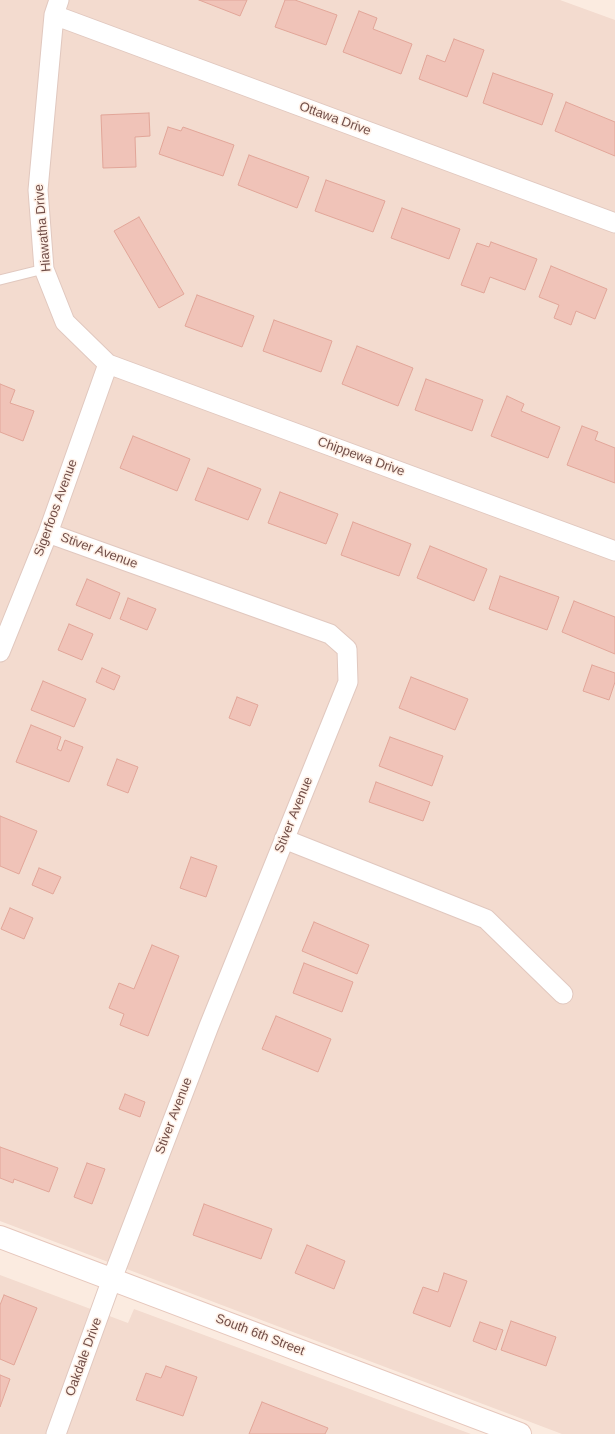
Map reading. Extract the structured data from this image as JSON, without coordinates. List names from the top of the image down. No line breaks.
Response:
{"streets":{"street":["Ottawa Drive","Hiawatha Drive","Chippewa Drive","Sigerfoos Avenue","Stiver Avenue","South 6th Street","Oakdale Drive"]},"crossings":[["Ottawa Drive","Hiawatha Drive"],["Hiawatha Drive","Chippewa Drive"],["Hiawatha Drive","Sigerfoos Avenue"],["Chippewa Drive","Sigerfoos Avenue"],["Sigerfoos Avenue","Stiver Avenue"],["Stiver Avenue","South 6th Street"],["Stiver Avenue","Oakdale Drive"],["South 6th Street","Oakdale Drive"]]}
